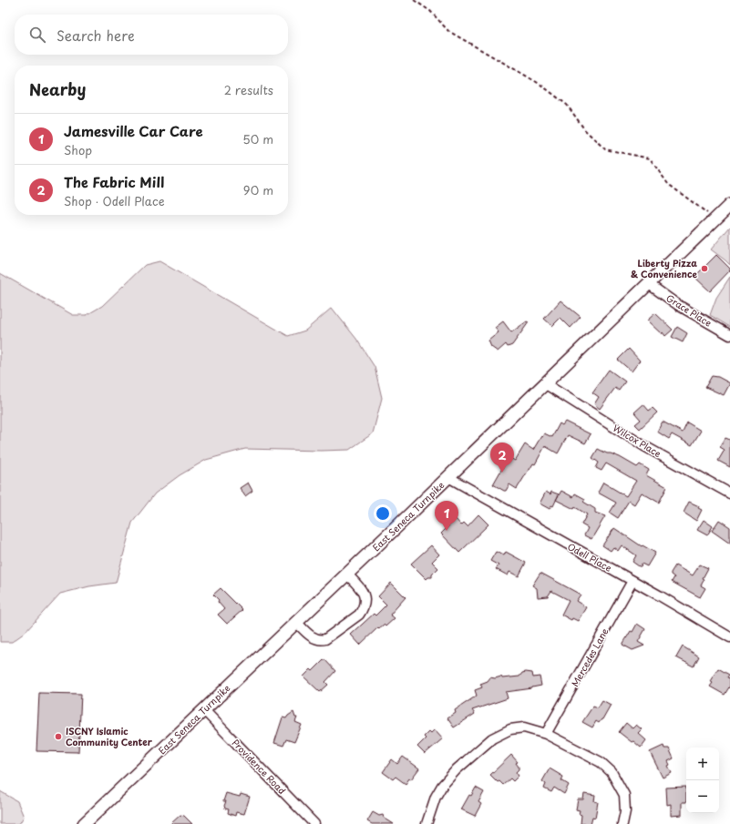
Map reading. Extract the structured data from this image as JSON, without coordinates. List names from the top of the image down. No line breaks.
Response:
{"streets":{"main road":["East Seneca Turnpike"],"street":["Grace Place","Wilcox Place","Odell Place","Mercedes Lane","Providence Road"]},"crossings":[["Grace Place","East Seneca Turnpike"],["Wilcox Place","East Seneca Turnpike"],["East Seneca Turnpike","Odell Place"],["East Seneca Turnpike","Providence Road"],["Odell Place","Mercedes Lane"]],"places":["Liberty Pizza & Convenience","ISCNY Islamic Community Center"],"page":{"search":"Search here","heading":["Nearby","2 results"],"list":[{"mark":"1","name":"Jamesville Car Care","note":"Shop","value":"50 m"},{"mark":"2","name":"The Fabric Mill","note":"Shop · Odell Place","value":"90 m"}],"pins":["2","1"],"map_buttons":["+","−"]}}
